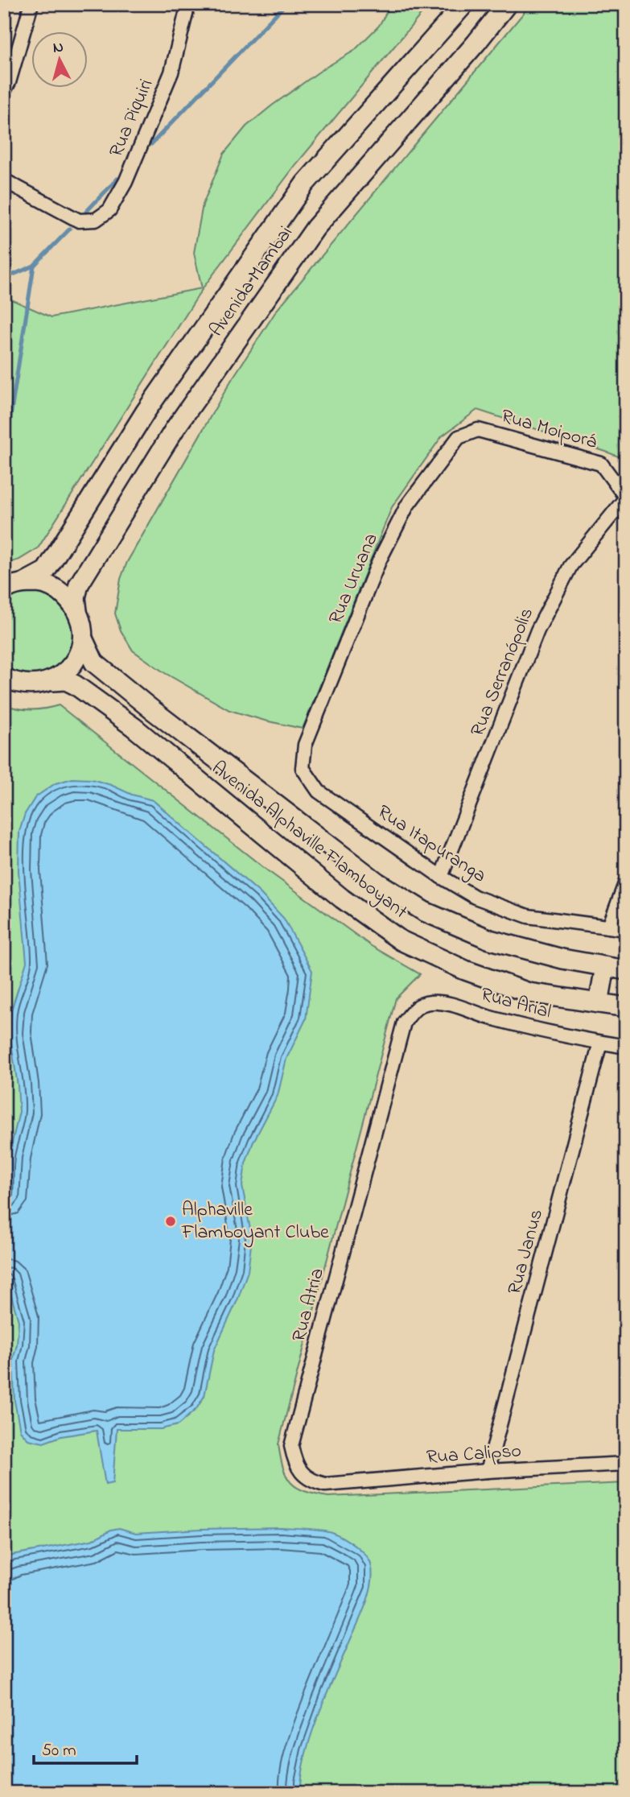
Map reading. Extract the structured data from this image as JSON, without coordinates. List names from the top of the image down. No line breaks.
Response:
{"streets":{"street":["Rua Piquiri","Avenida Mambai","Rua Moiporá","Rua Uruana","Rua Serranópolis","Avenida Alphaville Flamboyant","Rua Itapuranga","Rua Arial","Rua Janus","Rua Atria","Rua Calipso"]},"crossings":[["Avenida Mambai","Avenida Alphaville Flamboyant"],["Rua Moiporá","Rua Uruana"],["Rua Moiporá","Rua Serranópolis"],["Rua Uruana","Rua Itapuranga"],["Rua Serranópolis","Rua Itapuranga"],["Rua Arial","Rua Janus"],["Rua Arial","Rua Atria"],["Rua Janus","Rua Calipso"],["Rua Atria","Rua Calipso"]],"places":["Alphaville Flamboyant Clube"],"scale_bar":"50 m","north":"top"}
